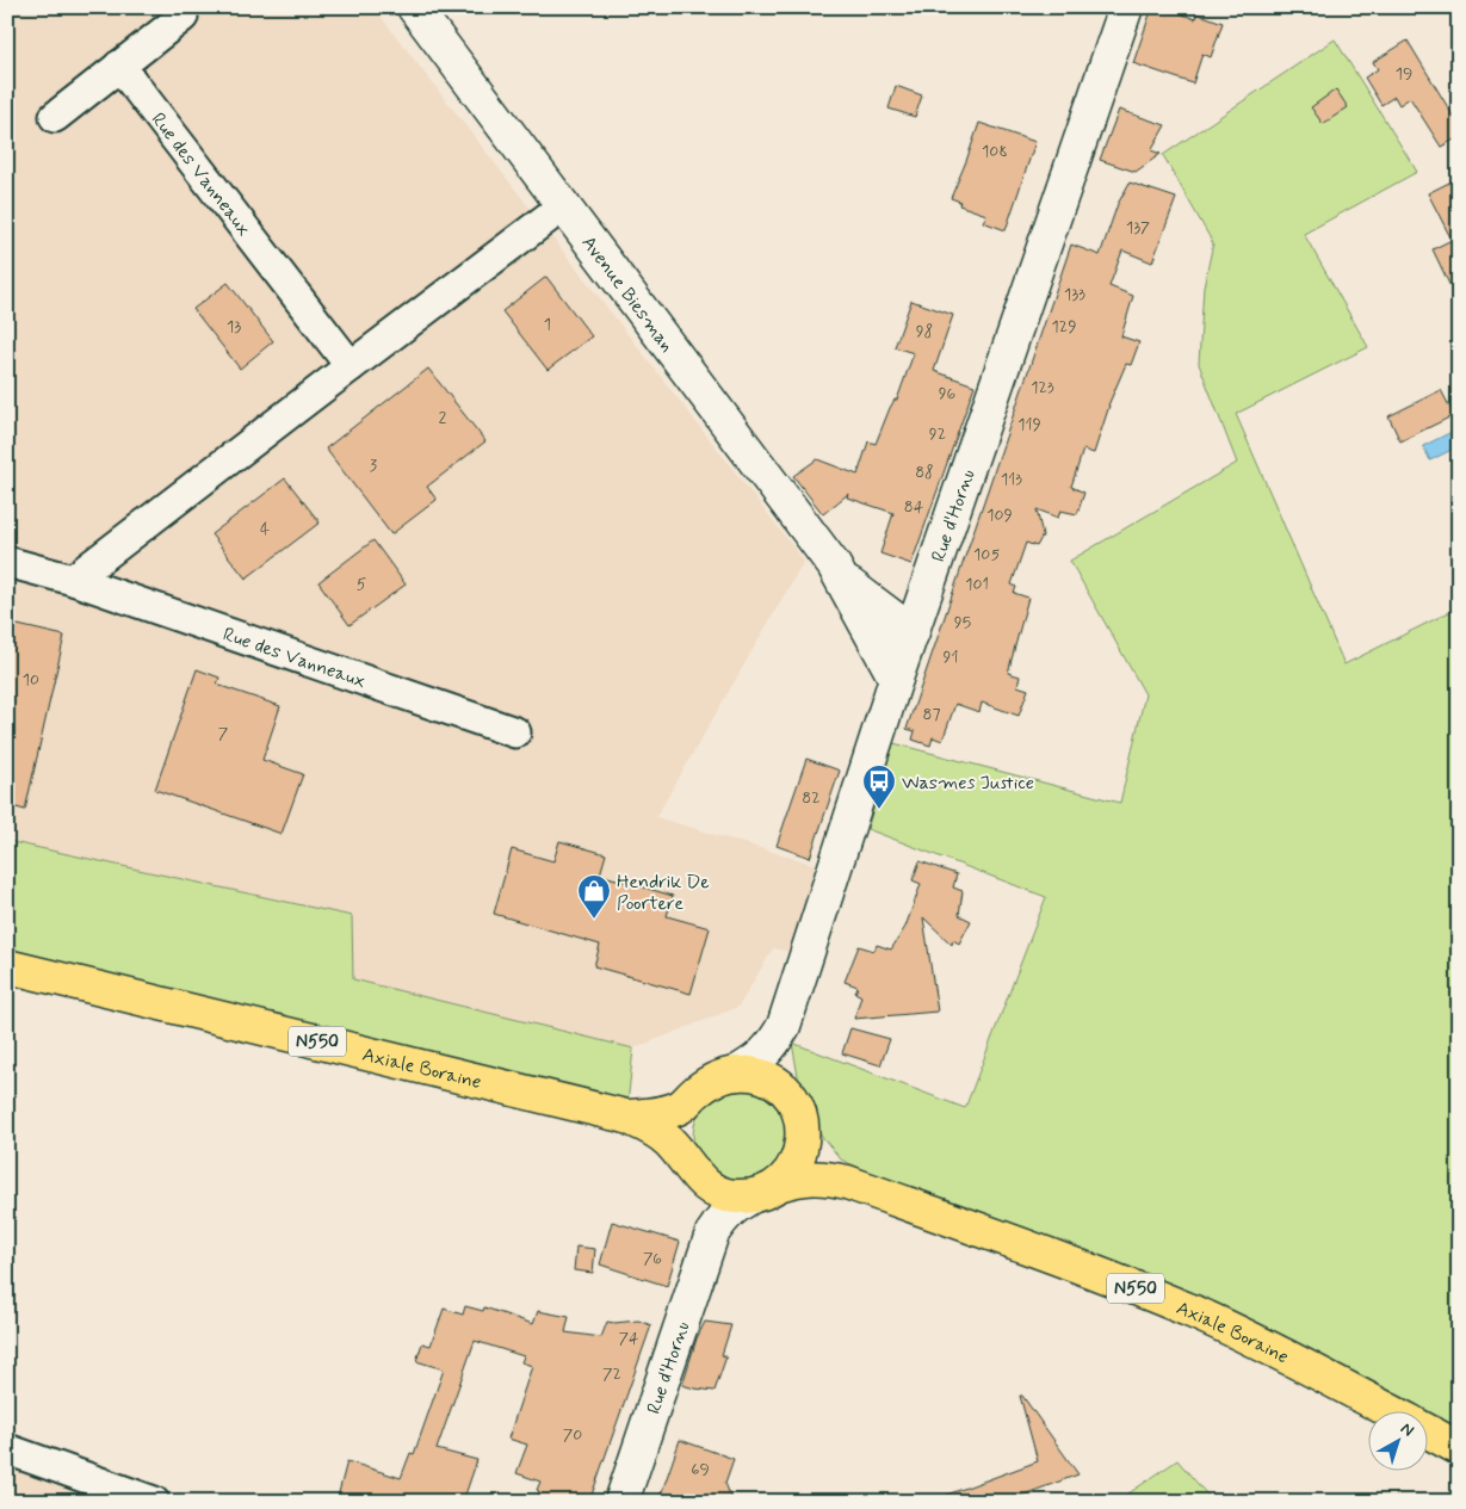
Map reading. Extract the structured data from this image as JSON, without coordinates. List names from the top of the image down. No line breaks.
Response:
{"streets":{"main road":["N550","Axiale Boraine"],"street":["Rue des Vanneaux","Avenue Biesman","Rue d'Hornu"]},"crossings":[["Avenue Biesman","Rue d'Hornu"],["N550","Axiale Boraine"]],"places":{"bus stop":["Wasmes Justice"],"shop":["Hendrik De Poortere"]},"house_numbers":["19","108","137","133","1","13","129","98","123","96","2","119","92","3","88","113","84","109","4","105","5","101","95","91","10","87","7","82","76","74","72","70","69"],"north":"top right"}
